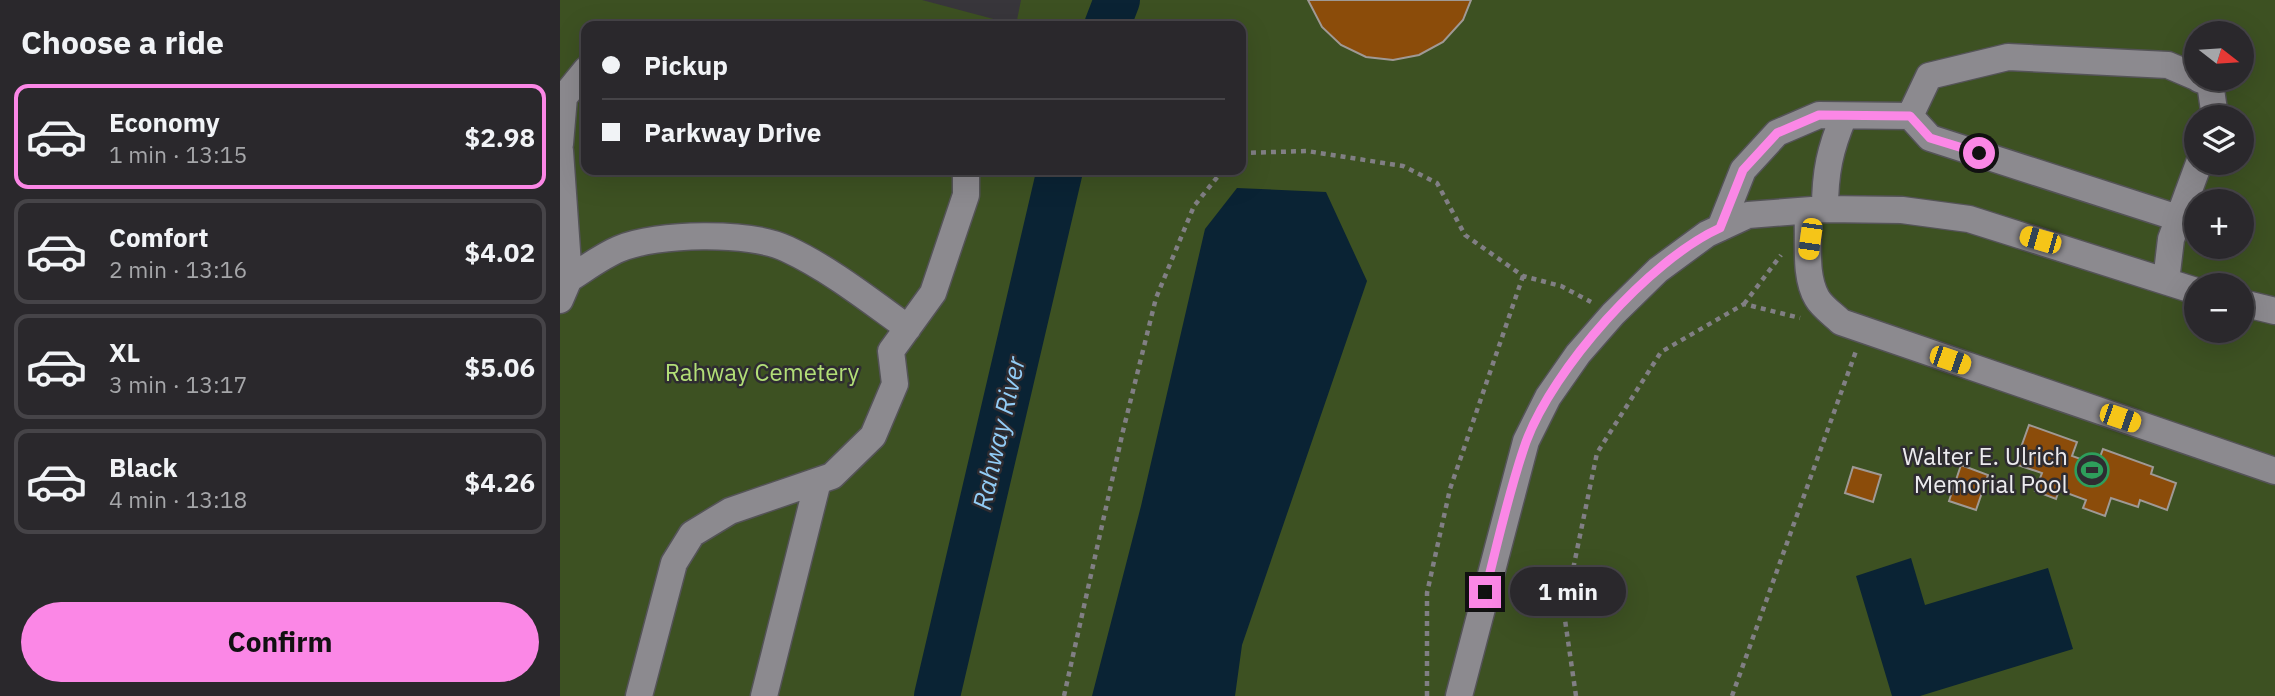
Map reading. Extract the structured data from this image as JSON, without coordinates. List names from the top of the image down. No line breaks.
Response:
{"water":["Rahway River"],"parks":["Rahway Cemetery"],"places":{"sports":["Walter E. Ulrich Memorial Pool"]},"north":"right","page":{"heading":"Choose a ride","map_buttons":["+","−"],"banner":["Pickup","Parkway Drive"],"list":[{"name":"Economy","note":"1 min · 13:15","value":"$2.98"},{"name":"Comfort","note":"2 min · 13:16","value":"$4.02"},{"name":"XL","note":"3 min · 13:17","value":"$5.06"},{"name":"Black","note":"4 min · 13:18","value":"$4.26"}],"bubble":"1 min","buttons":"Confirm"}}
